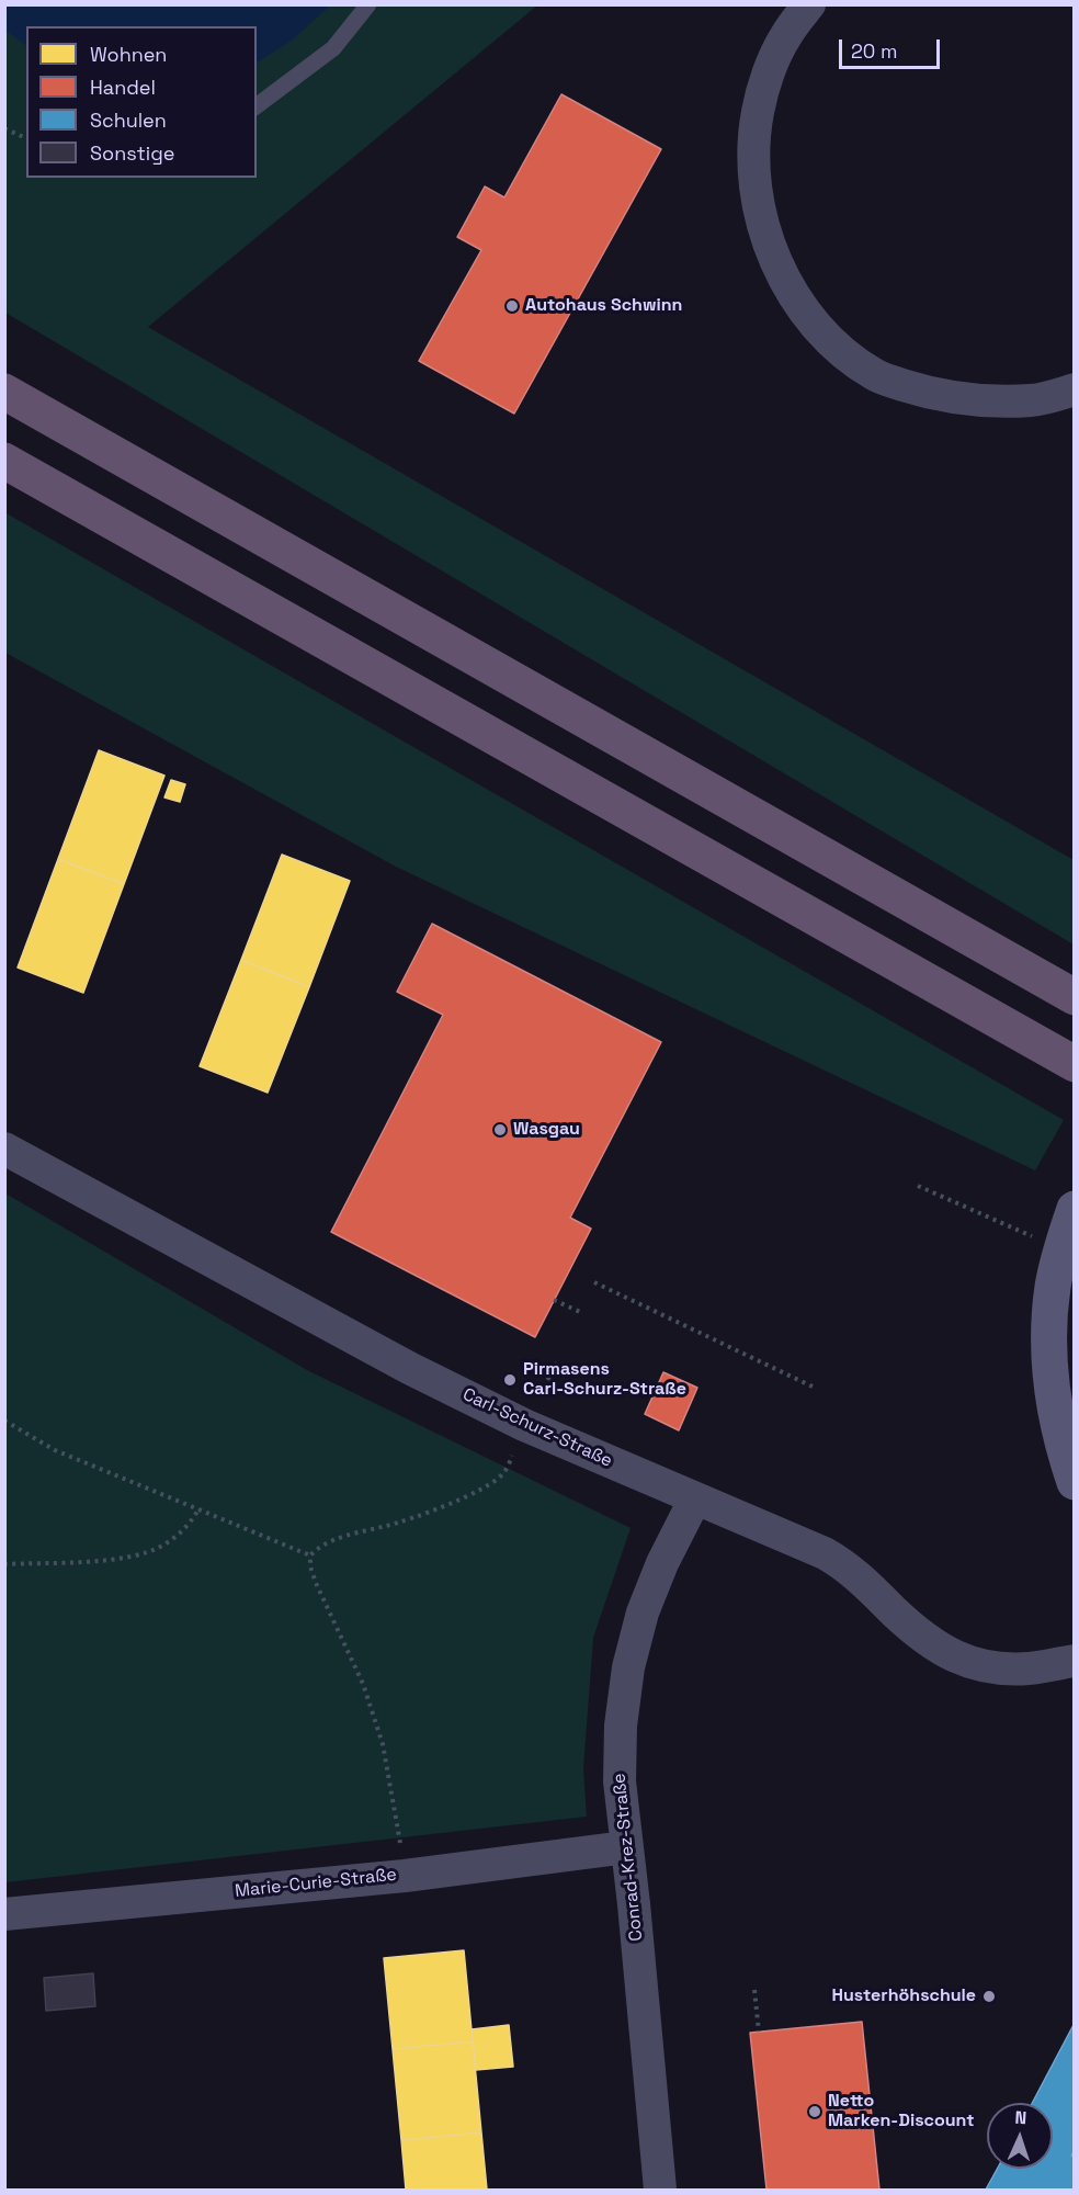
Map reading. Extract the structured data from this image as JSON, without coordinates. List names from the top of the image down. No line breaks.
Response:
{"streets":{"street":["Carl-Schurz-Straße","Conrad-Krez-Straße","Marie-Curie-Straße"]},"crossings":[["Carl-Schurz-Straße","Conrad-Krez-Straße"],["Conrad-Krez-Straße","Marie-Curie-Straße"]],"places":["Autohaus Schwinn","Wasgau","Pirmasens Carl-Schurz-Straße","Husterhöhschule","Netto Marken-Discount"],"legend":["Wohnen","Handel","Schulen","Sonstige"],"scale_bar":"20 m","north":"top"}
